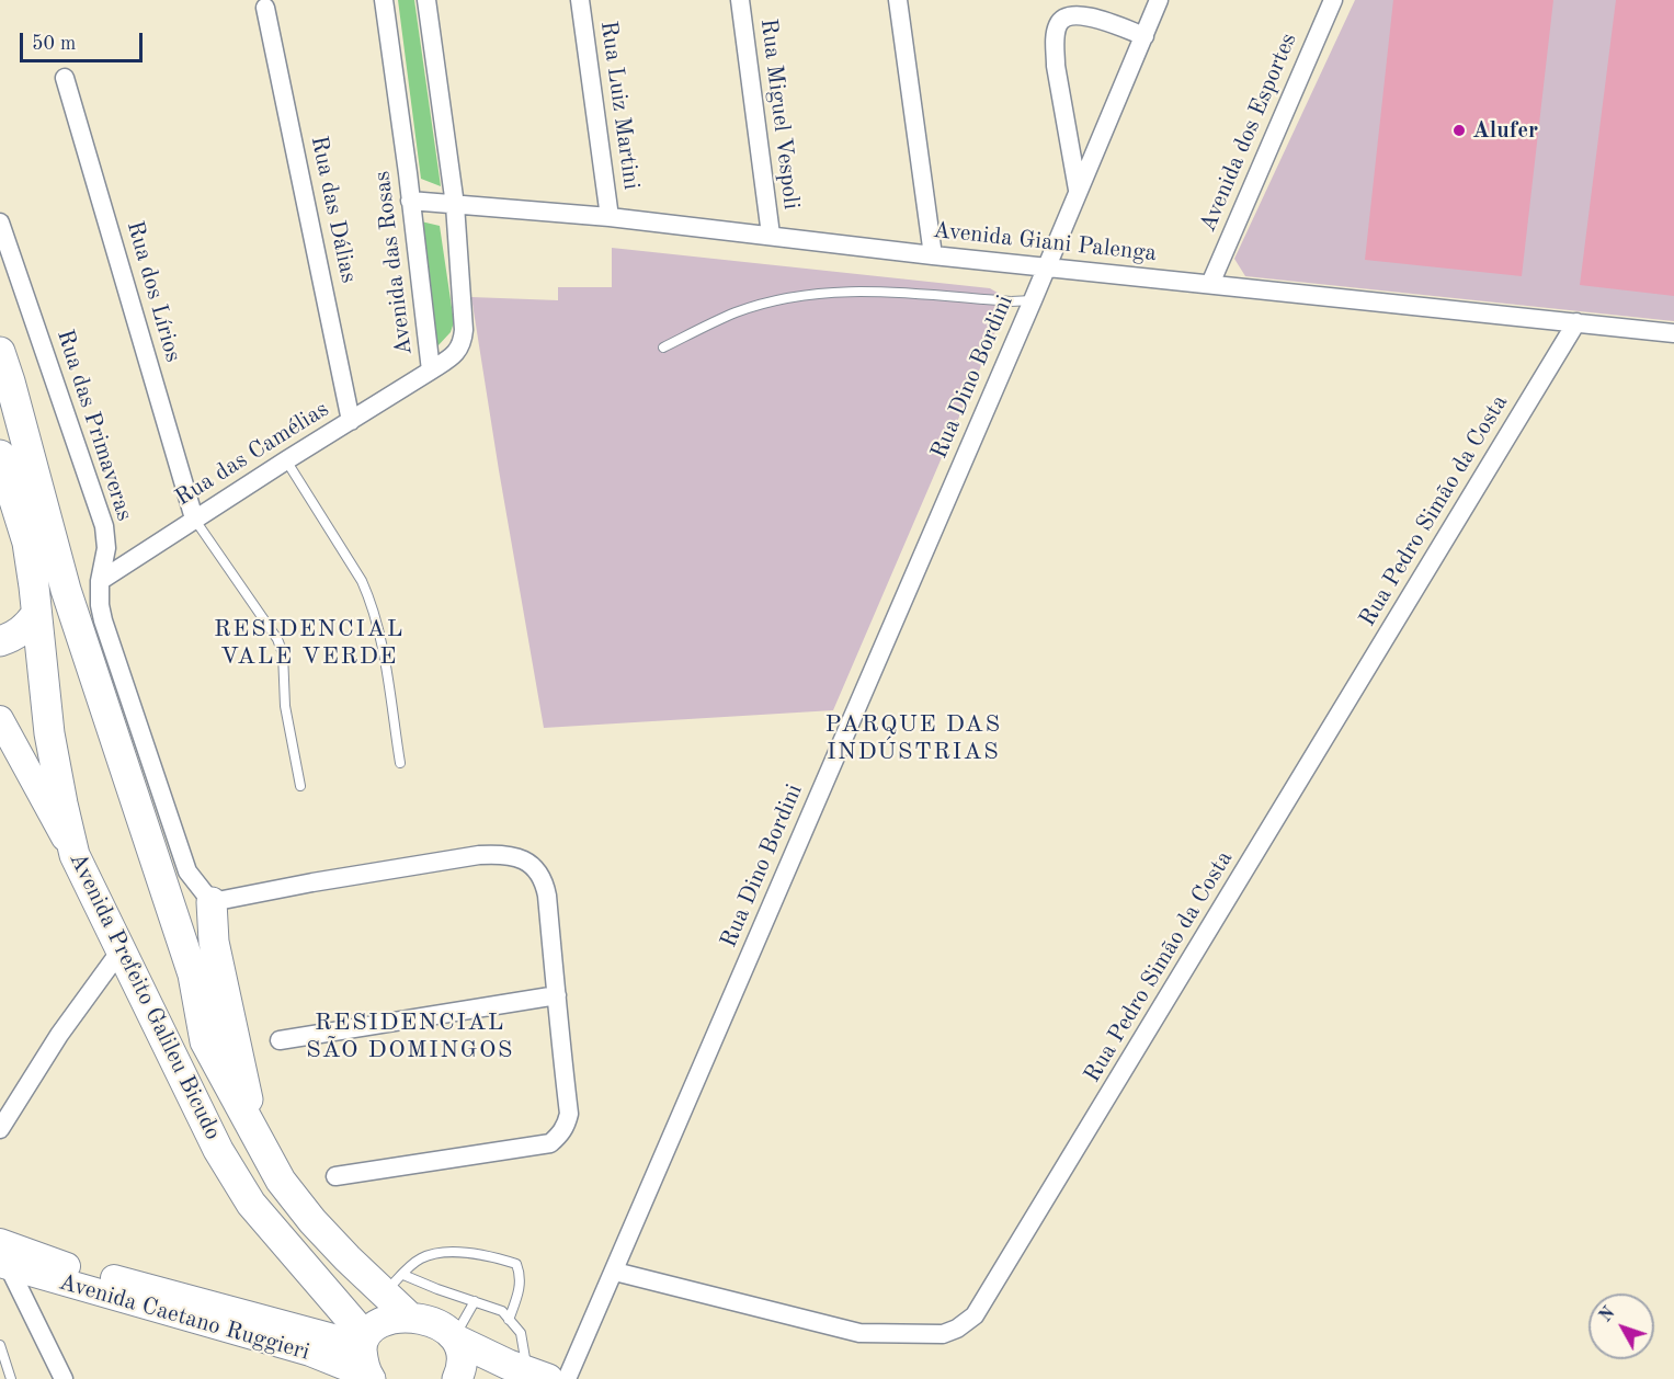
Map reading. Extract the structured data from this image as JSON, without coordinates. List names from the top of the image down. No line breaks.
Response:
{"streets":{"main road":["Avenida Prefeito Galileu Bicudo","Avenida Caetano Ruggieri"],"street":["Rua Luiz Martini","Rua Miguel Vespoli","Avenida dos Esportes","Rua das Dálias","Avenida Giani Palenga","Avenida das Rosas","Rua dos Lírios","Rua Dino Bordini","Rua das Primaveras","Rua das Camélias","Rua Pedro Simão da Costa"]},"crossings":[["Rua Luiz Martini","Avenida Giani Palenga"],["Rua Miguel Vespoli","Avenida Giani Palenga"],["Avenida dos Esportes","Avenida Giani Palenga"],["Rua das Dálias","Rua das Camélias"],["Avenida Giani Palenga","Avenida das Rosas"],["Avenida Giani Palenga","Rua Dino Bordini"],["Avenida Giani Palenga","Rua Pedro Simão da Costa"],["Avenida das Rosas","Rua das Camélias"],["Rua dos Lírios","Rua das Camélias"],["Rua Dino Bordini","Rua Pedro Simão da Costa"],["Rua das Primaveras","Rua das Camélias"],["Avenida Prefeito Galileu Bicudo","Avenida Caetano Ruggieri"]],"districts":["RESIDENCIAL VALE VERDE","PARQUE DAS INDÚSTRIAS","RESIDENCIAL SÃO DOMINGOS"],"places":["Alufer"],"scale_bar":"50 m","north":"top left"}
